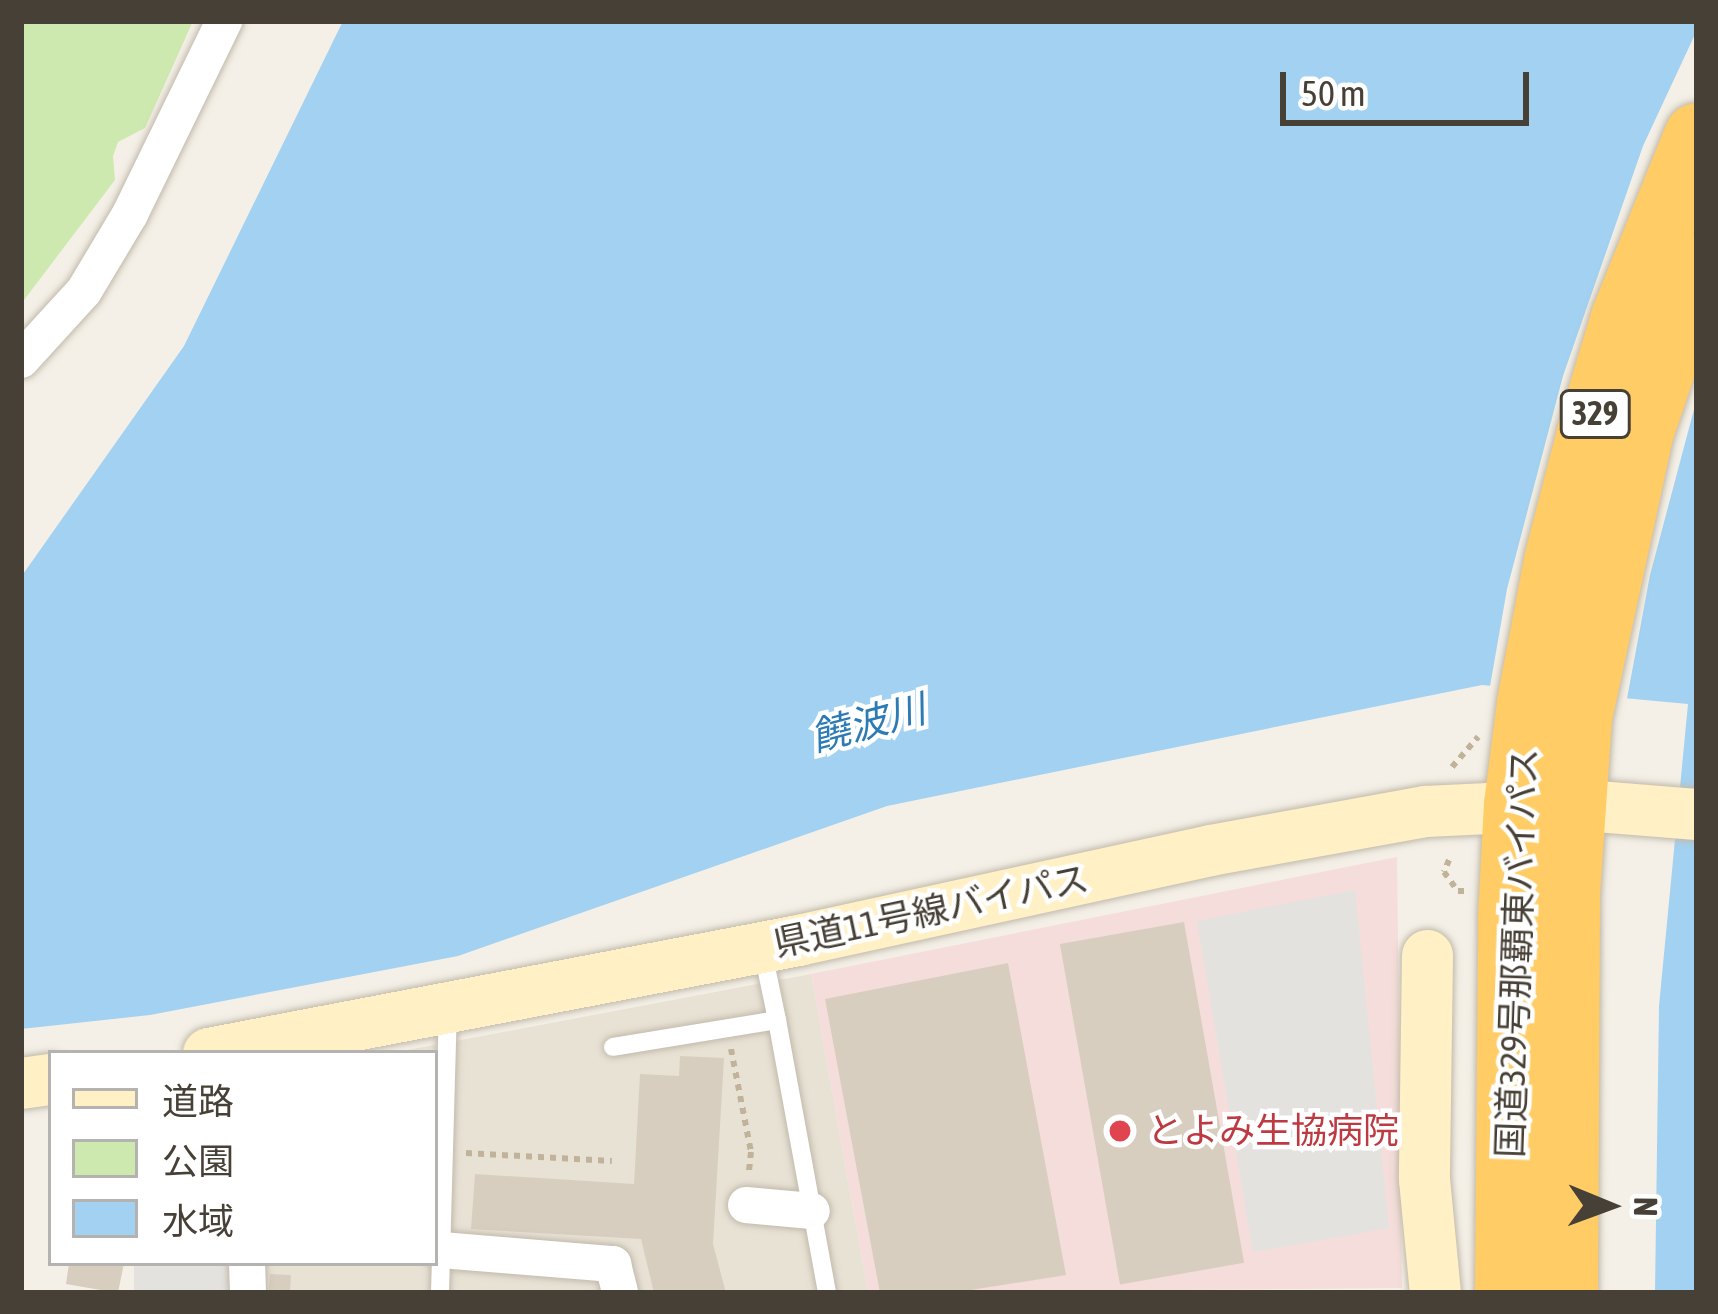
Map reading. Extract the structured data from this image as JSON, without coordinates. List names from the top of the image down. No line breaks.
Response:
{"streets":{"highway":["329","国道329号那覇東バイパス"],"main road":["県道11号線バイパス"]},"crossings":[["県道11号線バイパス","国道329号那覇東バイパス"]],"water":["饒波川"],"places":["とよみ生協病院"],"legend":["道路","公園","水域"],"scale_bar":"50 m","north":"right"}
